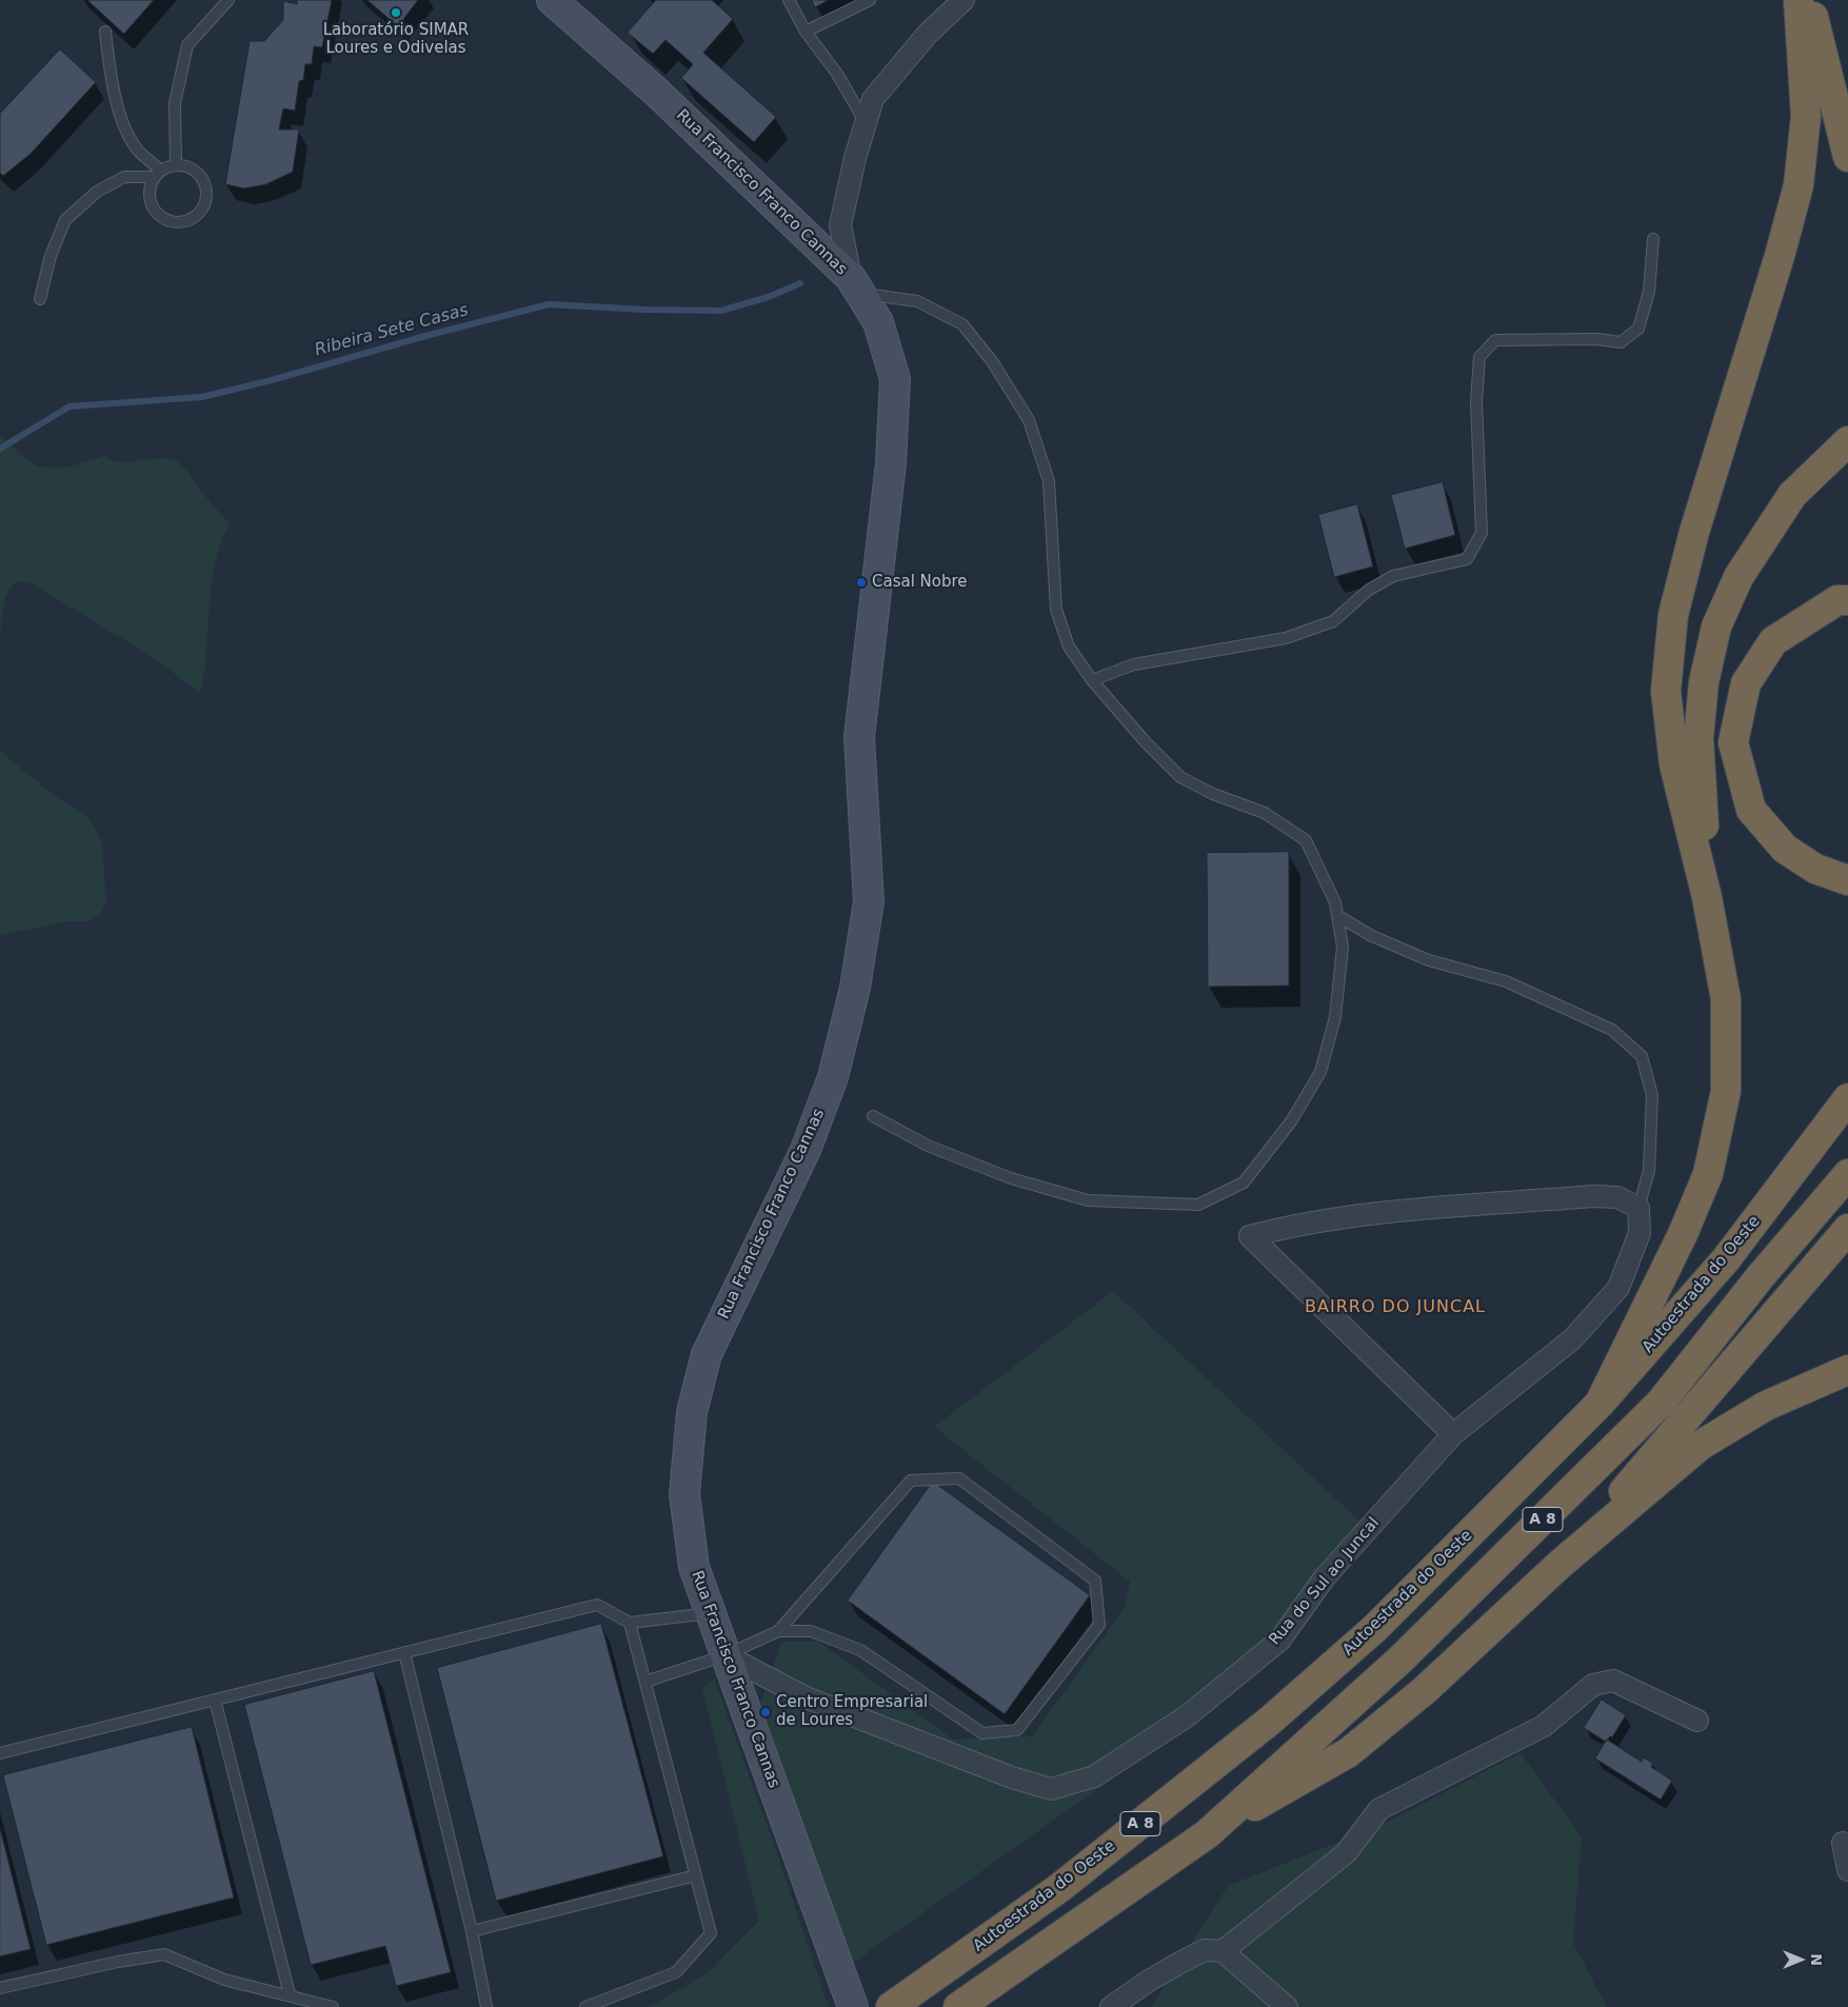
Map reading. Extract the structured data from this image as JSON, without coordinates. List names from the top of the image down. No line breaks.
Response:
{"streets":{"highway":["Autoestrada do Oeste","A 8"],"street":["Rua Francisco Franco Cannas","Rua do Sul ao Juncal"]},"crossings":[["Rua Francisco Franco Cannas","Rua do Sul ao Juncal"]],"districts":["BAIRRO DO JUNCAL"],"water":["Ribeira Sete Casas"],"places":["Laboratório SIMAR Loures e Odivelas","Casal Nobre","Centro Empresarial de Loures"],"north":"right"}
